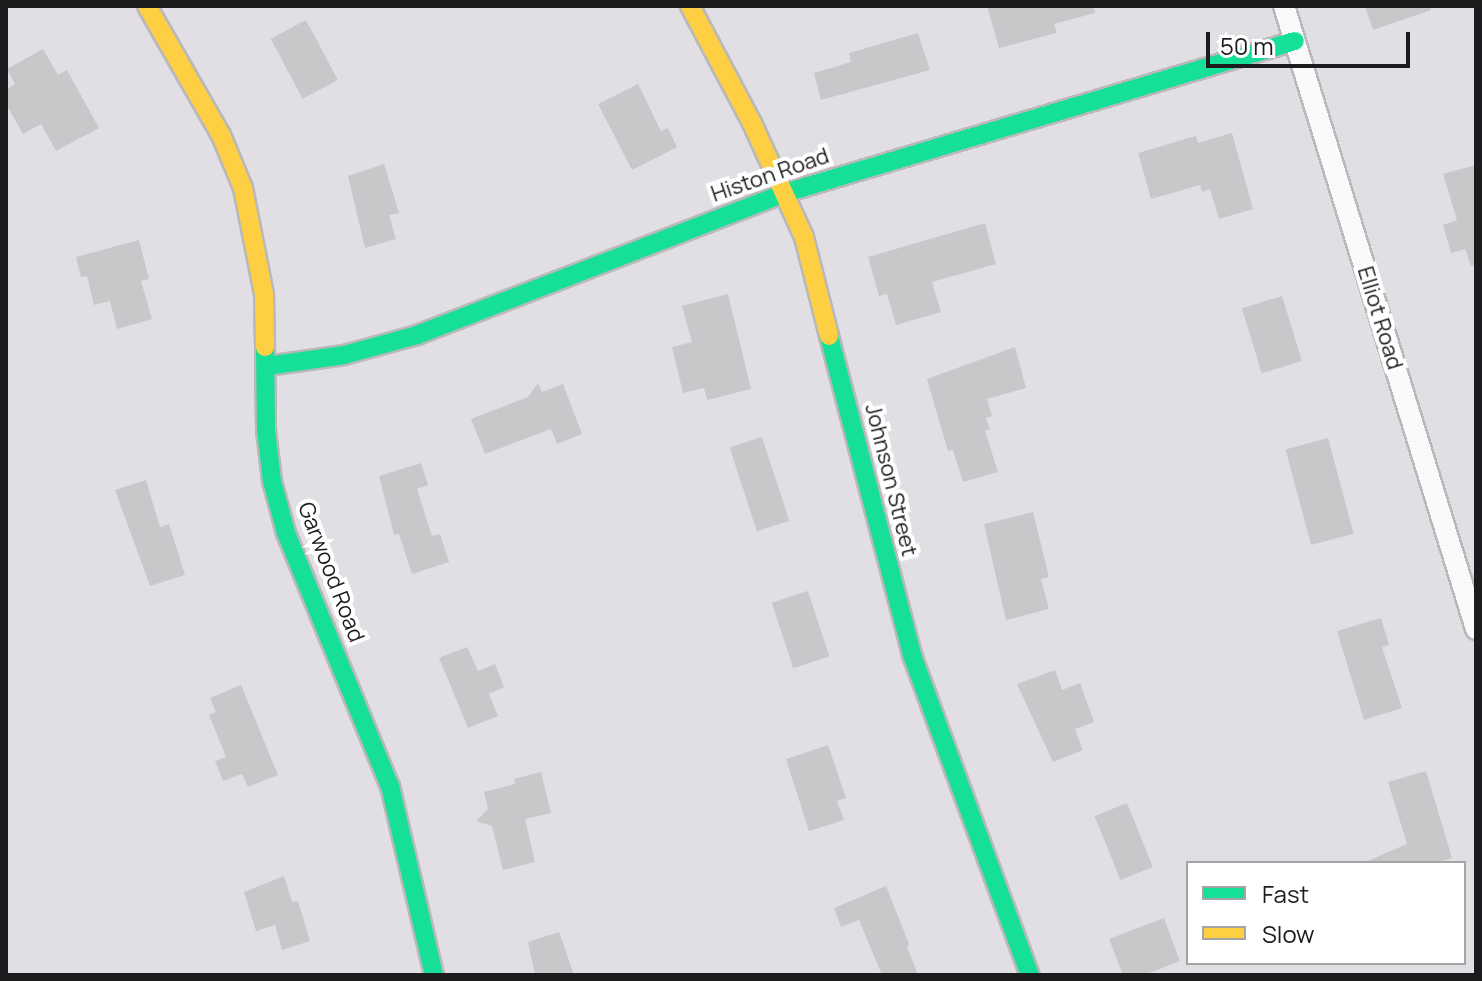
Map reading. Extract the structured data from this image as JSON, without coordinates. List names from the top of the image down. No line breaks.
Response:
{"streets":{"street":["Histon Road","Elliot Road","Johnson Street","Garwood Road"]},"crossings":[["Histon Road","Elliot Road"],["Histon Road","Johnson Street"],["Histon Road","Garwood Road"]],"legend":["Fast","Slow"],"scale_bar":"50 m"}
